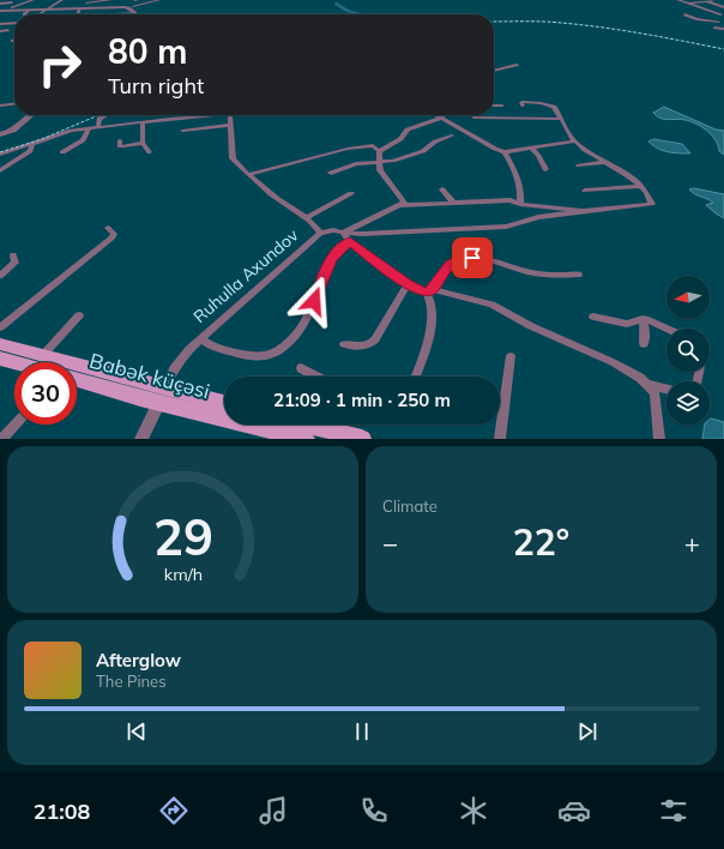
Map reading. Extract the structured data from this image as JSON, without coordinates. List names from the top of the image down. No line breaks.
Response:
{"streets":{"main road":["Babək küçəsi"],"street":["Ruhulla Axundov"]},"crossings":[["Ruhulla Axundov","Babək küçəsi"]],"north":"left","page":{"turn":["80 m","Turn right"],"limit":"30","trip":"21:09 · 1 min · 250 m","tile":"Climate","heat":["−","22°","+"],"song":["Afterglow","The Pines"],"tabs":"21:08","gauge":["29","km/h"]}}
